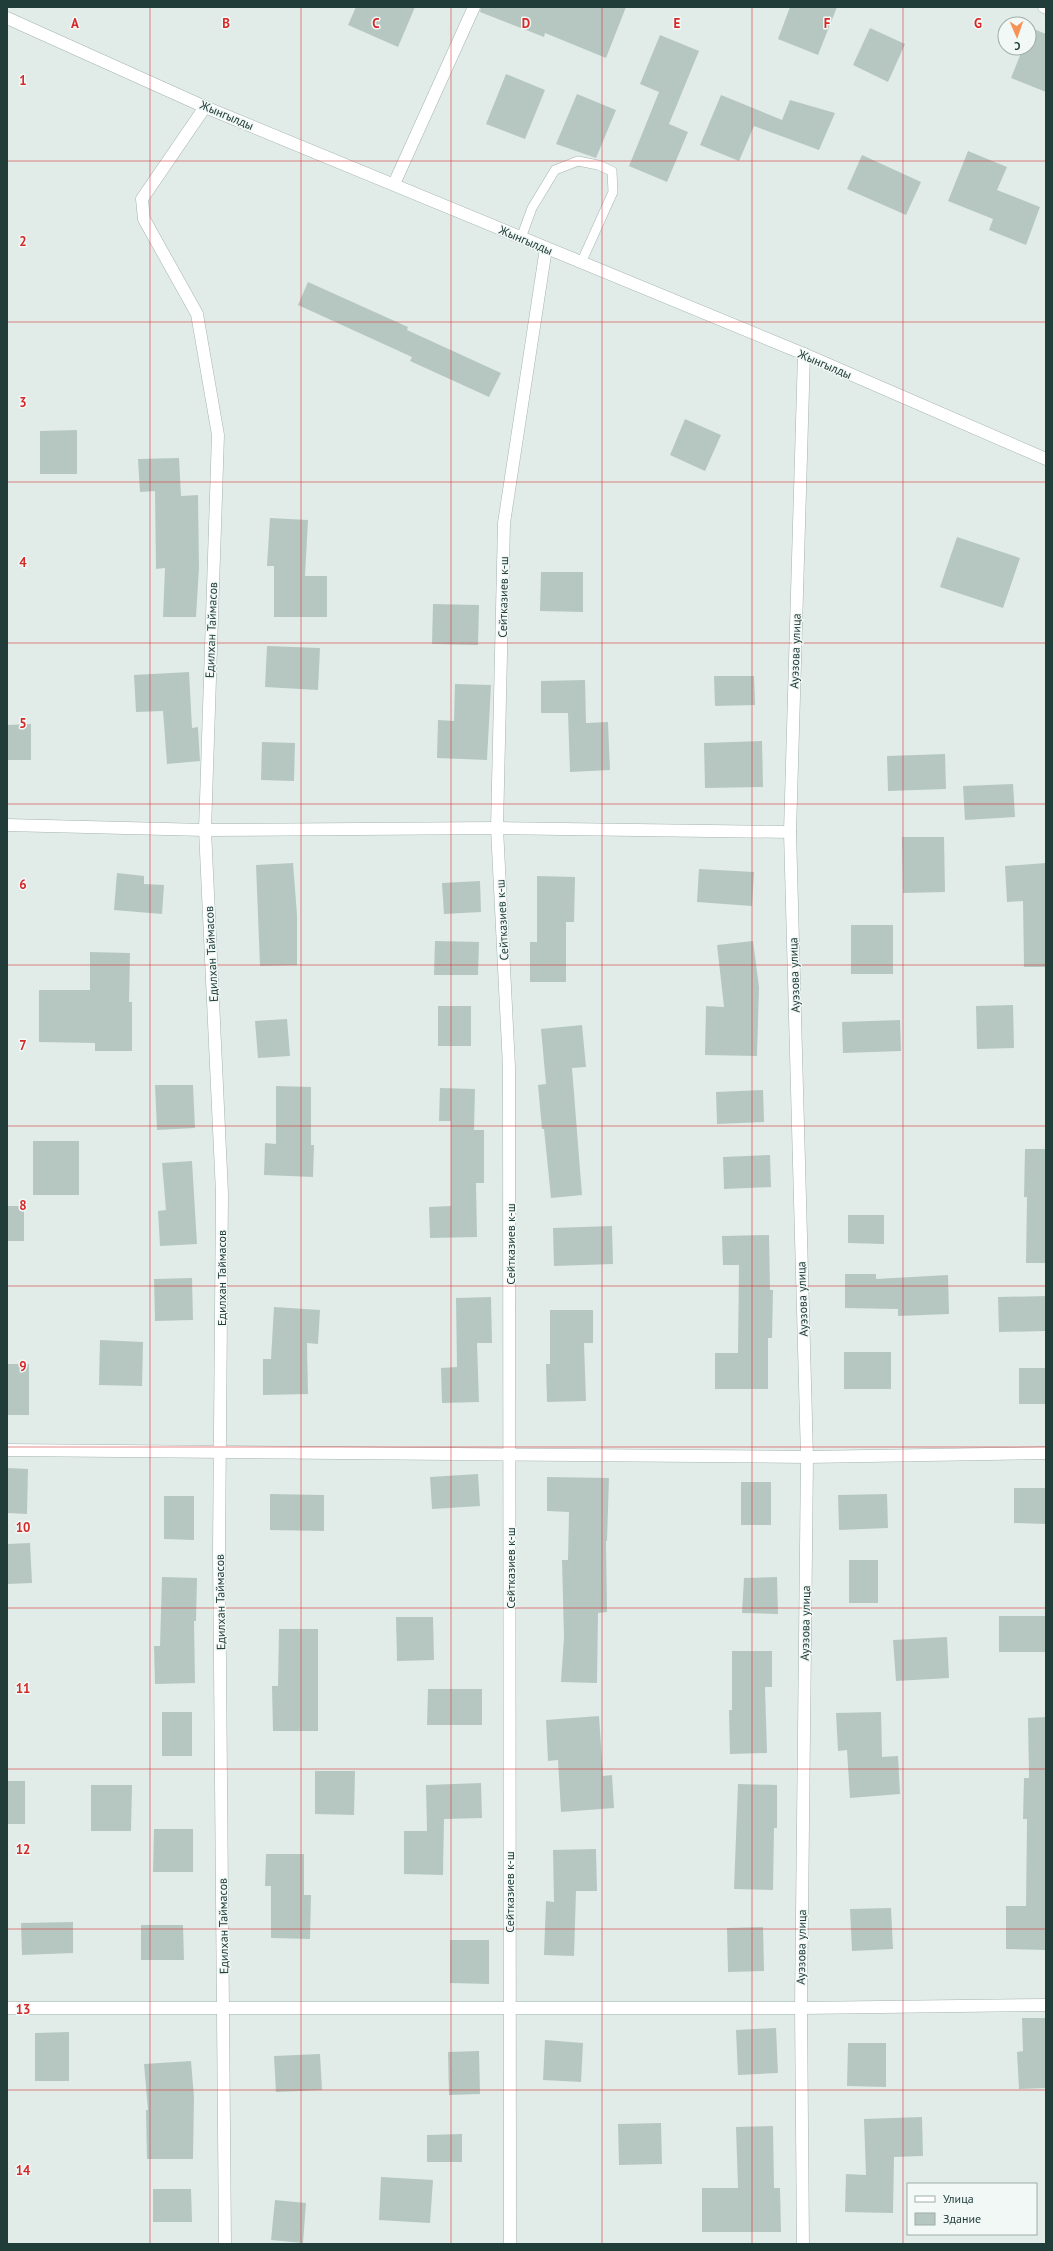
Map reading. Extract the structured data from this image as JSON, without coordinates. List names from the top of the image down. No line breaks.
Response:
{"streets":{"street":["Жынгылды","Сейтказиев к-ш","Едилхан Таймасов","Ауэзова улица"]},"crossings":[["Жынгылды","Сейтказиев к-ш"],["Жынгылды","Едилхан Таймасов"],["Жынгылды","Ауэзова улица"]],"legend":["Улица","Здание"],"north":"bottom","grid":{"columns":["A","B","C","D","E","F","G"],"rows":["1","2","3","4","5","6","7","8","9","10","11","12","13","14"]}}
